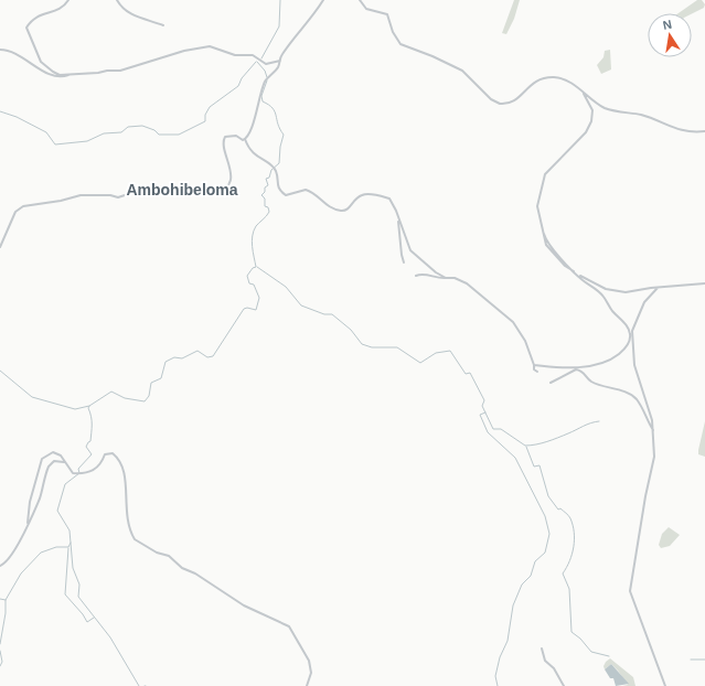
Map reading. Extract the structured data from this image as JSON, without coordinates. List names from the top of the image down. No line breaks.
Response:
{"districts":["Ambohibeloma"],"north":"top"}
